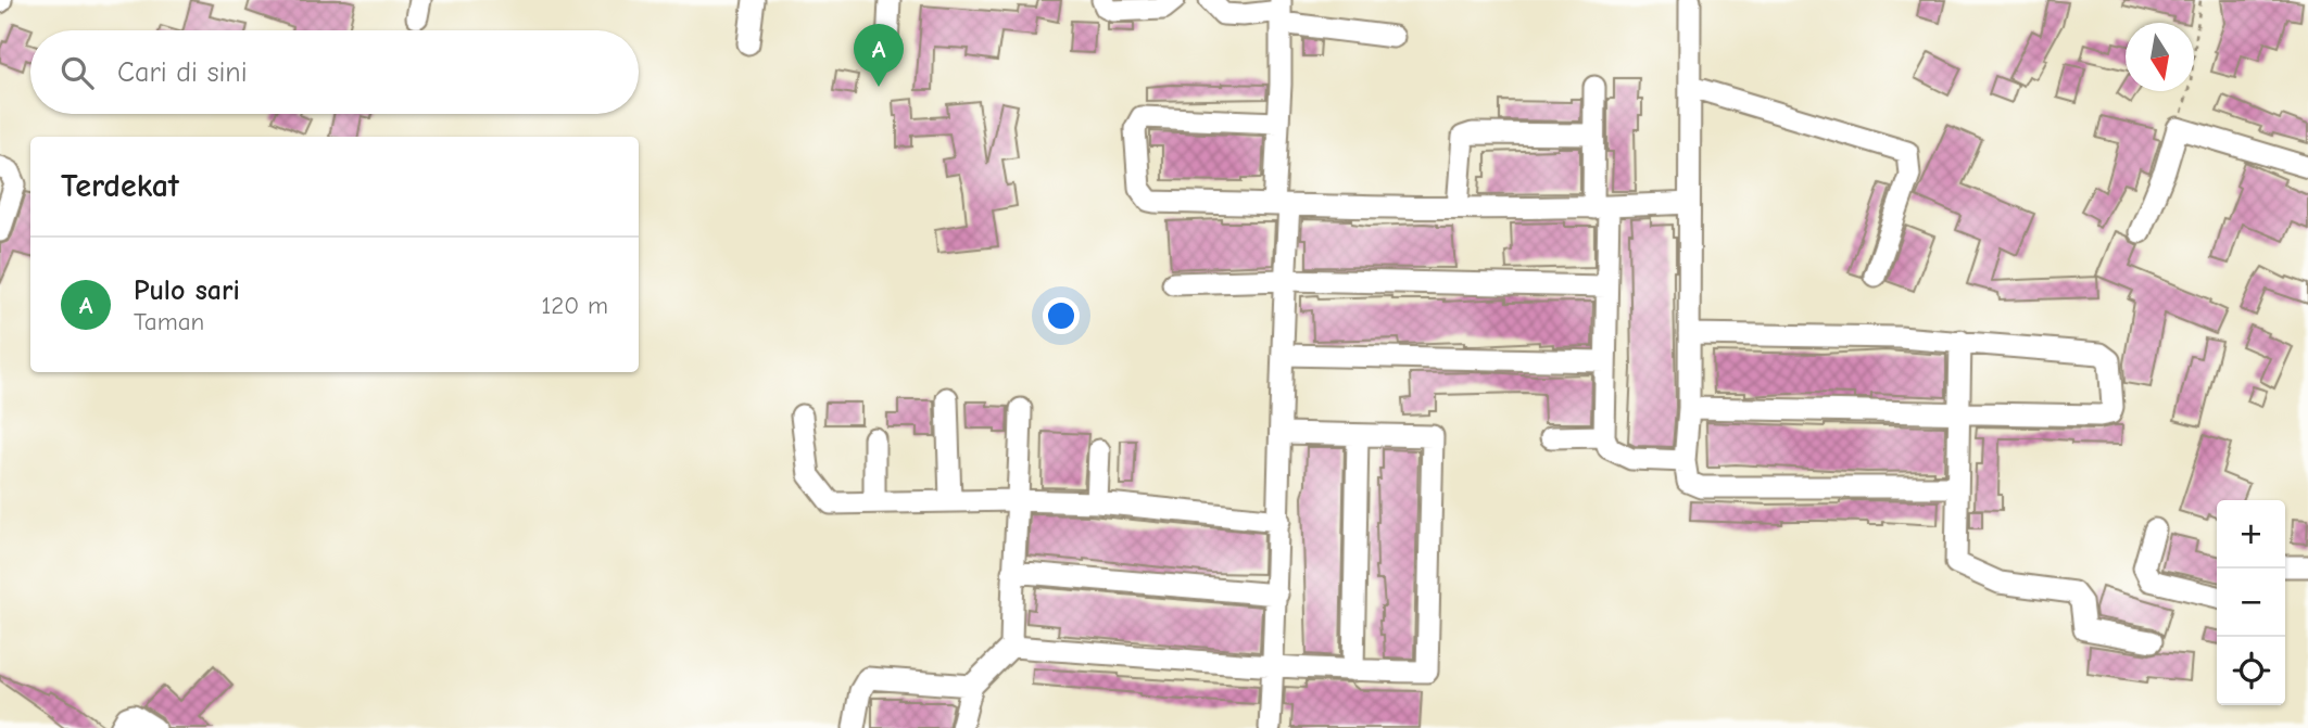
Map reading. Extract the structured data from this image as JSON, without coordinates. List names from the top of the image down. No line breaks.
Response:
{"north":"bottom","page":{"pins":"A","search":"Cari di sini","heading":"Terdekat","list":[{"mark":"A","name":"Pulo sari","note":"Taman","value":"120 m"}],"map_buttons":["+","−"]}}
